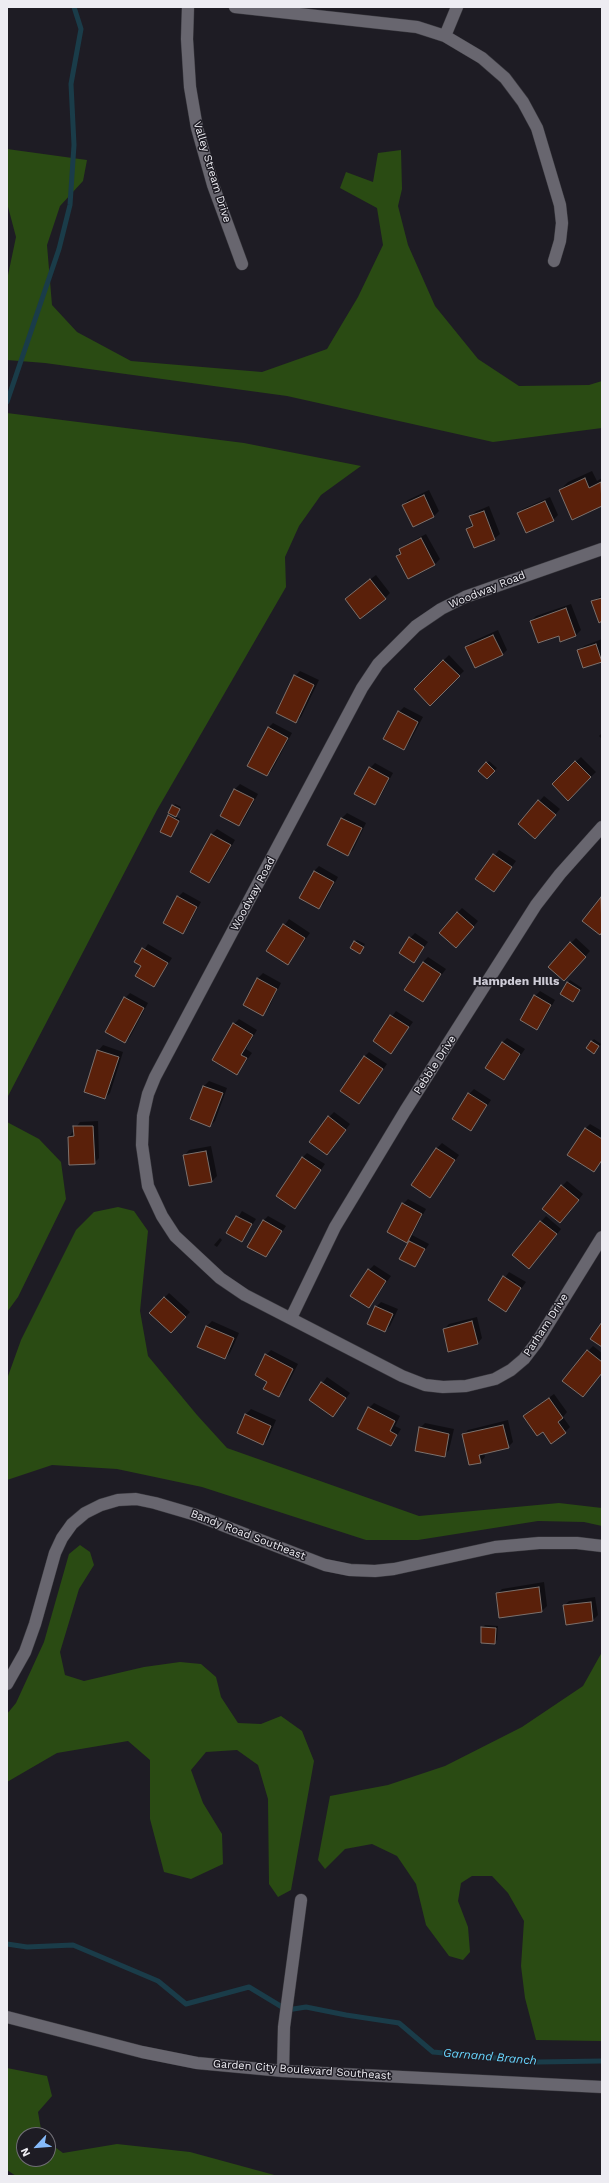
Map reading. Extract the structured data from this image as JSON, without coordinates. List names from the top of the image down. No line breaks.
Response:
{"streets":{"street":["Valley Stream Drive","Woodway Road","Pebble Drive","Parham Drive","Bandy Road Southeast","Garden City Boulevard Southeast"]},"crossings":[["Woodway Road","Pebble Drive"],["Woodway Road","Parham Drive"],["Pebble Drive","Parham Drive"]],"districts":["Hampden Hills"],"water":["Garnand Branch"],"north":"bottom left"}
